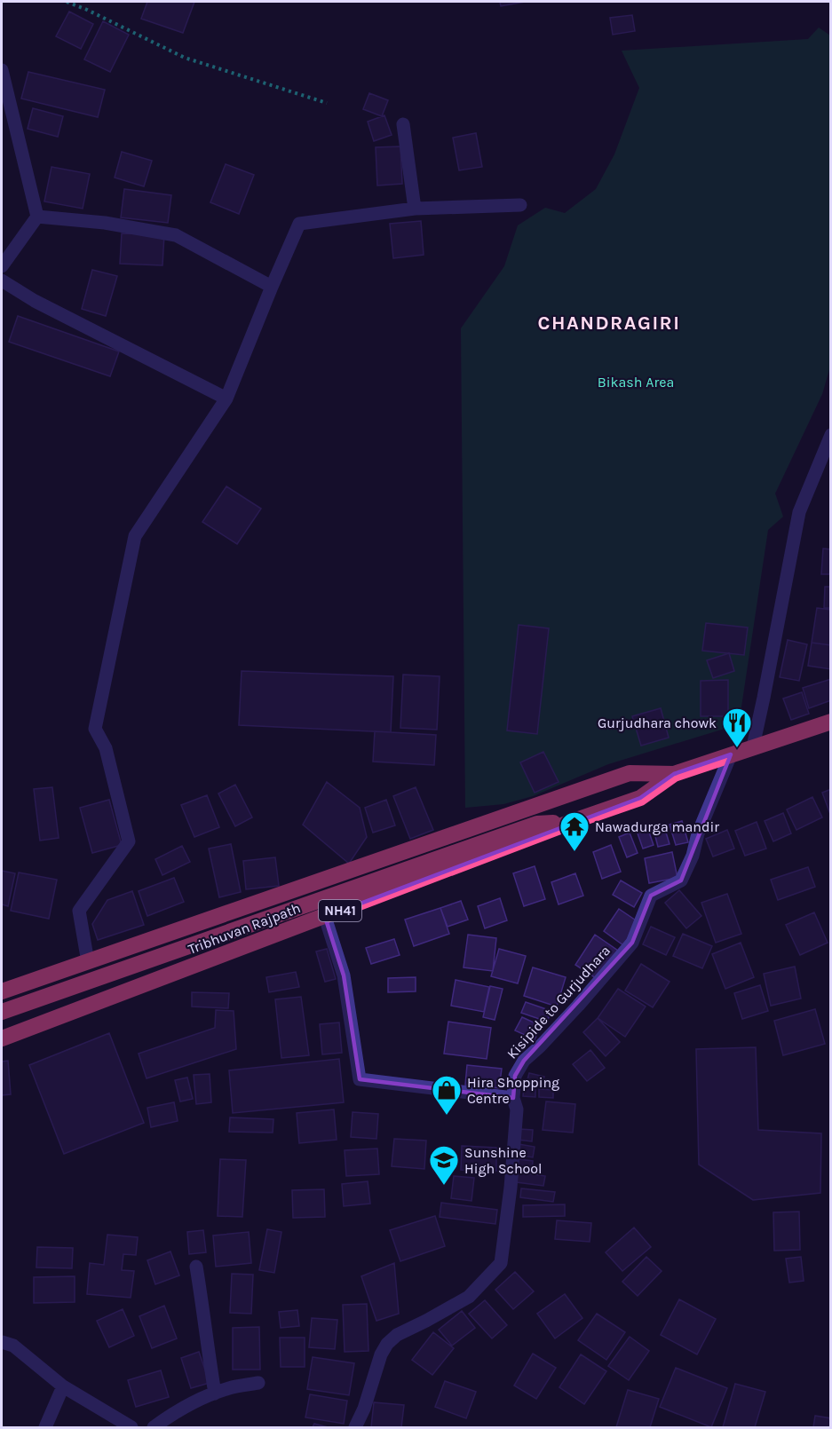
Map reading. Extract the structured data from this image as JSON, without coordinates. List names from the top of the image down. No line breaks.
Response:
{"streets":{"highway":["NH41","Tribhuvan Rajpath"],"street":["Kisipide to Gurjudhara"]},"crossings":[["Tribhuvan Rajpath","Kisipide to Gurjudhara"]],"districts":["CHANDRAGIRI"],"parks":["Bikash Area"],"places":{"restaurant":["Gurjudhara chowk"],"temple":["Nawadurga mandir"],"shop":["Hira Shopping Centre"],"school or university":["Sunshine High School"]}}
